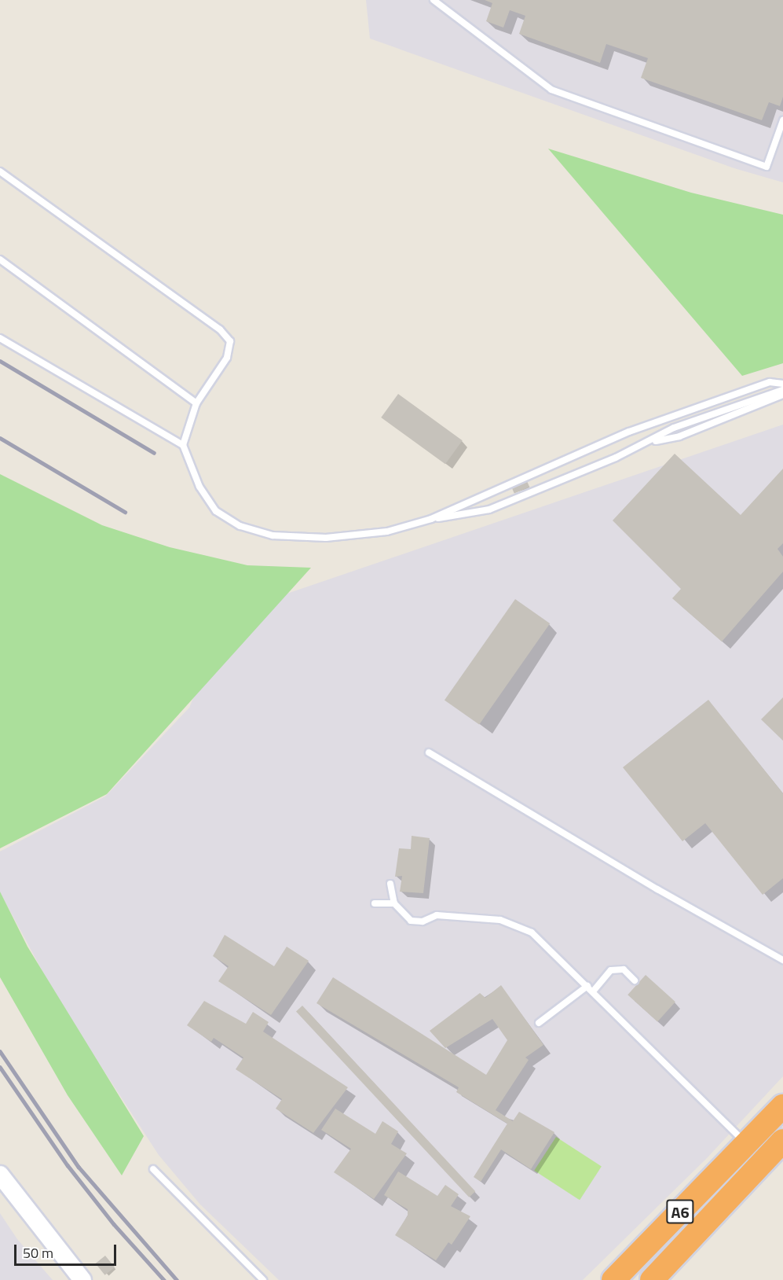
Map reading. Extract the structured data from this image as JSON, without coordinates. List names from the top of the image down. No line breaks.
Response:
{"streets":{"highway":["A6"]},"scale_bar":"50 m"}
